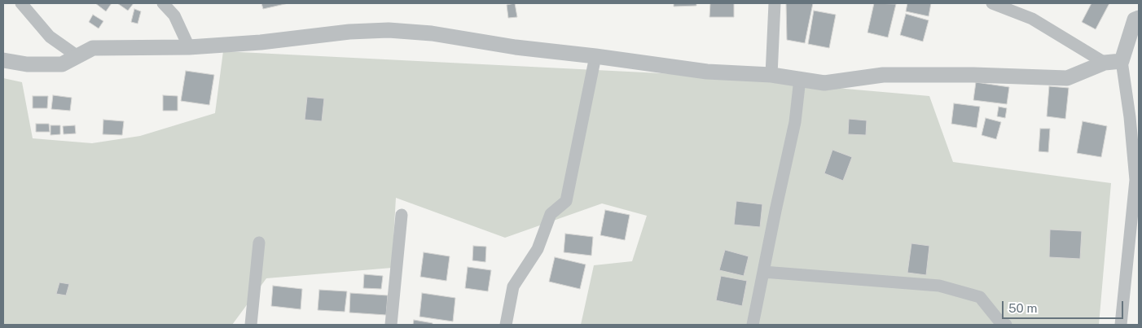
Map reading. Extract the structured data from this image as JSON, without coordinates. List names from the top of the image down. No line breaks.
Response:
{"scale_bar":"50 m"}
